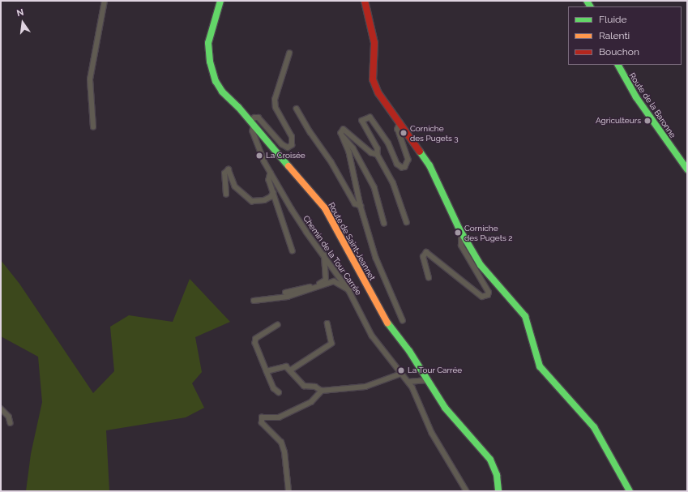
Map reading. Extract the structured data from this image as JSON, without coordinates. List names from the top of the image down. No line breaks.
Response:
{"streets":{"main road":["Route de la Baronne","Route de Saint-Jeannet"],"street":["Chemin de la Tour Carrée"]},"crossings":[["Route de Saint-Jeannet","Chemin de la Tour Carrée"]],"places":["Agriculteurs","Corniche des Pugets 3","La Croisée","Corniche des Pugets 2","La Tour Carrée"],"legend":["Fluide","Ralenti","Bouchon"],"north":"top"}
